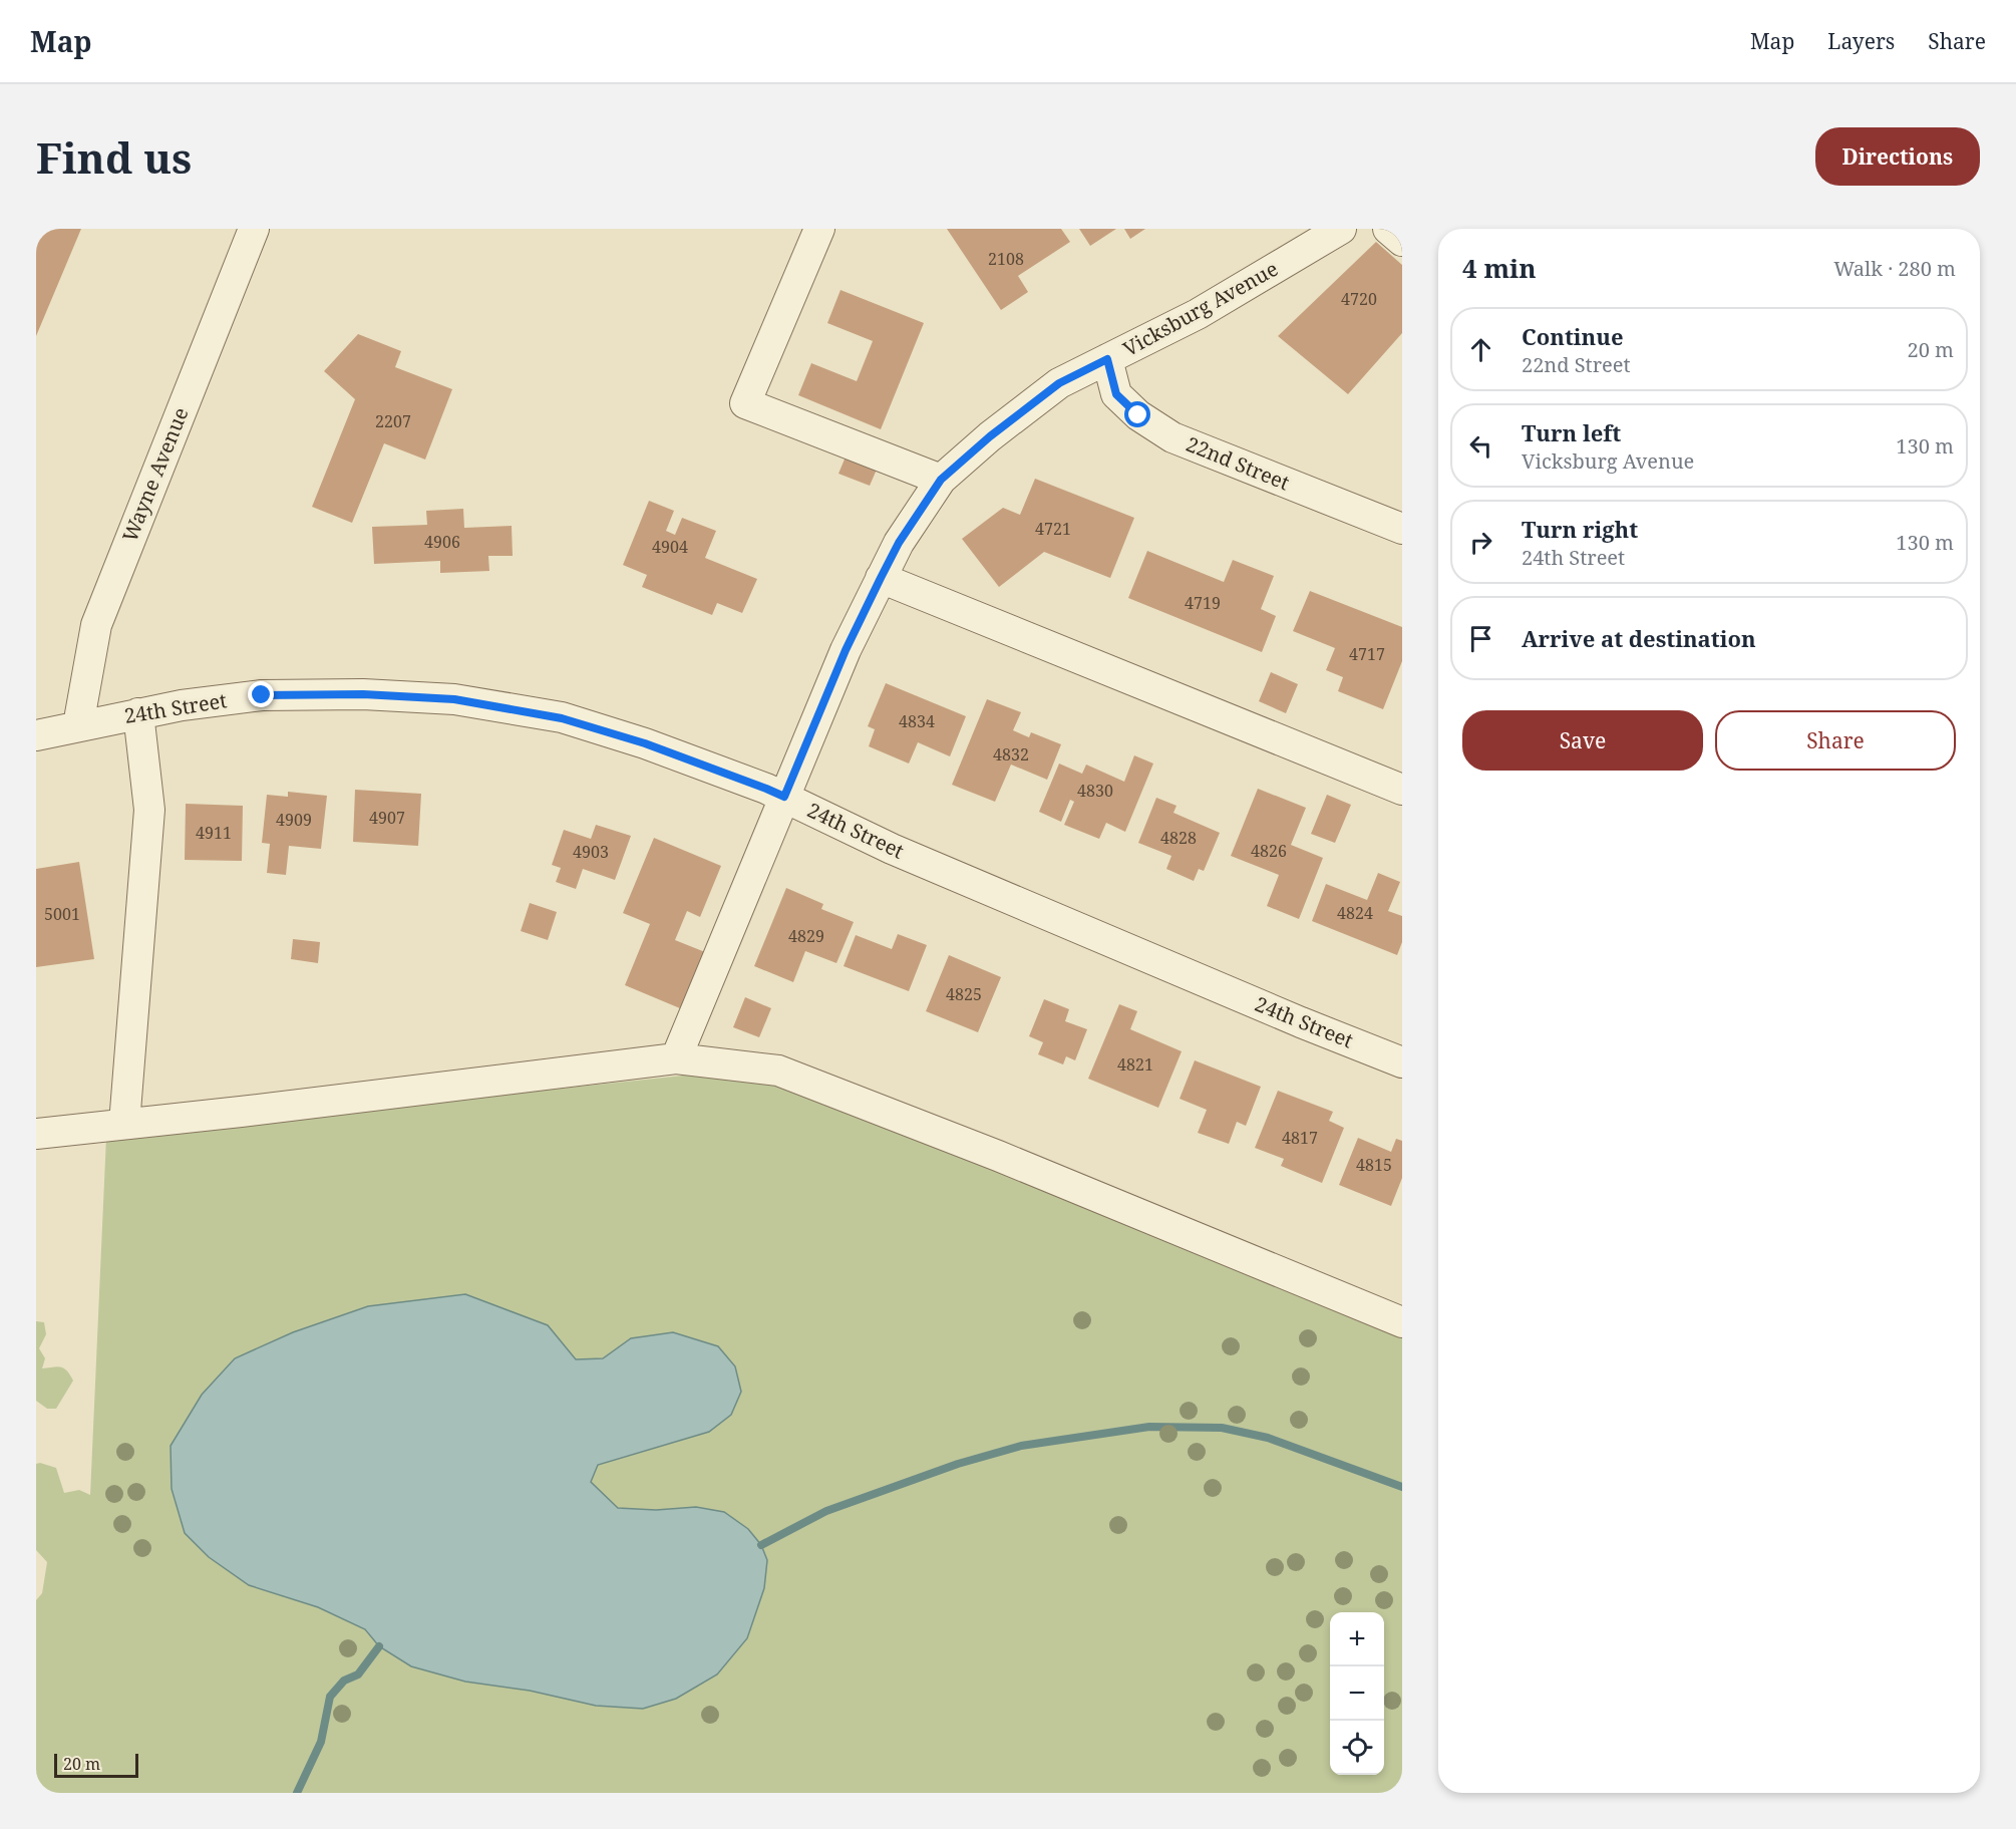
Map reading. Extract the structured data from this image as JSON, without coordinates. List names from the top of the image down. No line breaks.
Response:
{"streets":{"street":["Vicksburg Avenue","22nd Street","Wayne Avenue","24th Street"]},"crossings":[["Vicksburg Avenue","22nd Street"],["Vicksburg Avenue","24th Street"],["Wayne Avenue","24th Street"]],"house_numbers":["2108","4720","2207","4721","4906","4904","4719","4717","4834","4832","4830","4907","4909","4911","4828","4826","4903","4824","5001","4829","4825","4821","4817","4815"],"scale_bar":"20 m","page":{"header":"Map","nav":["Map","Layers","Share"],"buttons":["Directions",["Save","Share"]],"title":"Find us","heading":["4 min","Walk · 280 m"],"list":[["Continue","22nd Street","20 m"],["Turn left","Vicksburg Avenue","130 m"],["Turn right","24th Street","130 m"],"Arrive at destination"],"map_buttons":["+","−"],"scale":"20 m"}}
